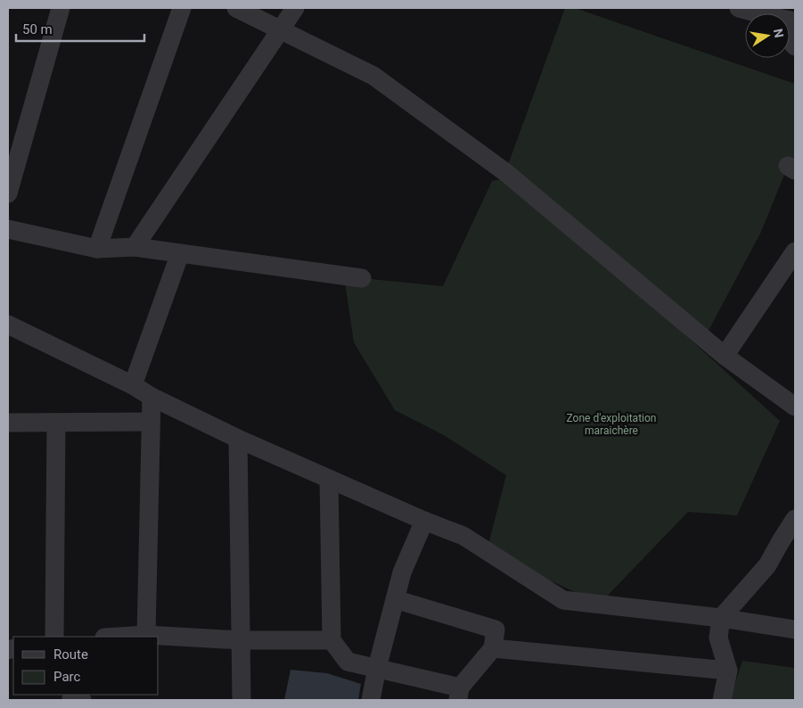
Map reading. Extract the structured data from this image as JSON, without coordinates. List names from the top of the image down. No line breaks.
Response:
{"parks":["Zone d'exploitation maraichère"],"legend":["Route","Parc"],"scale_bar":"50 m","north":"right"}
